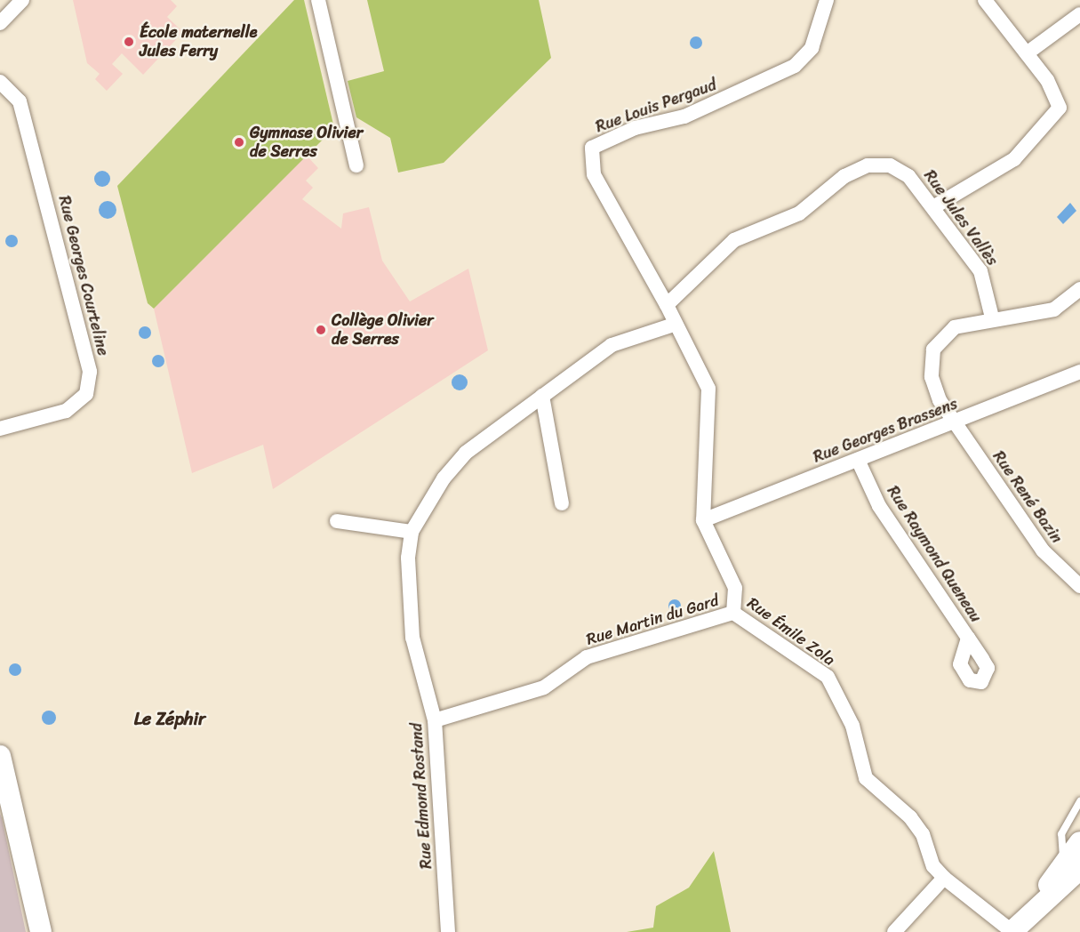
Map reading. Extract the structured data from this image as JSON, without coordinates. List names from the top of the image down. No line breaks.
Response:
{"streets":{"street":["Rue Louis Pergaud","Rue Jules Vallès","Rue Georges Courteline","Rue Georges Brassens","Rue René Bazin","Rue Raymond Queneau","Rue Martin du Gard","Rue Émile Zola","Rue Edmond Rostand"]},"crossings":[["Rue Louis Pergaud","Rue Jules Vallès"],["Rue Jules Vallès","Rue René Bazin"],["Rue Georges Brassens","Rue René Bazin"],["Rue Georges Brassens","Rue Raymond Queneau"],["Rue Georges Brassens","Rue Émile Zola"],["Rue Martin du Gard","Rue Émile Zola"],["Rue Martin du Gard","Rue Edmond Rostand"]],"districts":["Le Zéphir"],"places":["École maternelle Jules Ferry","Gymnase Olivier de Serres","Collège Olivier de Serres"]}
